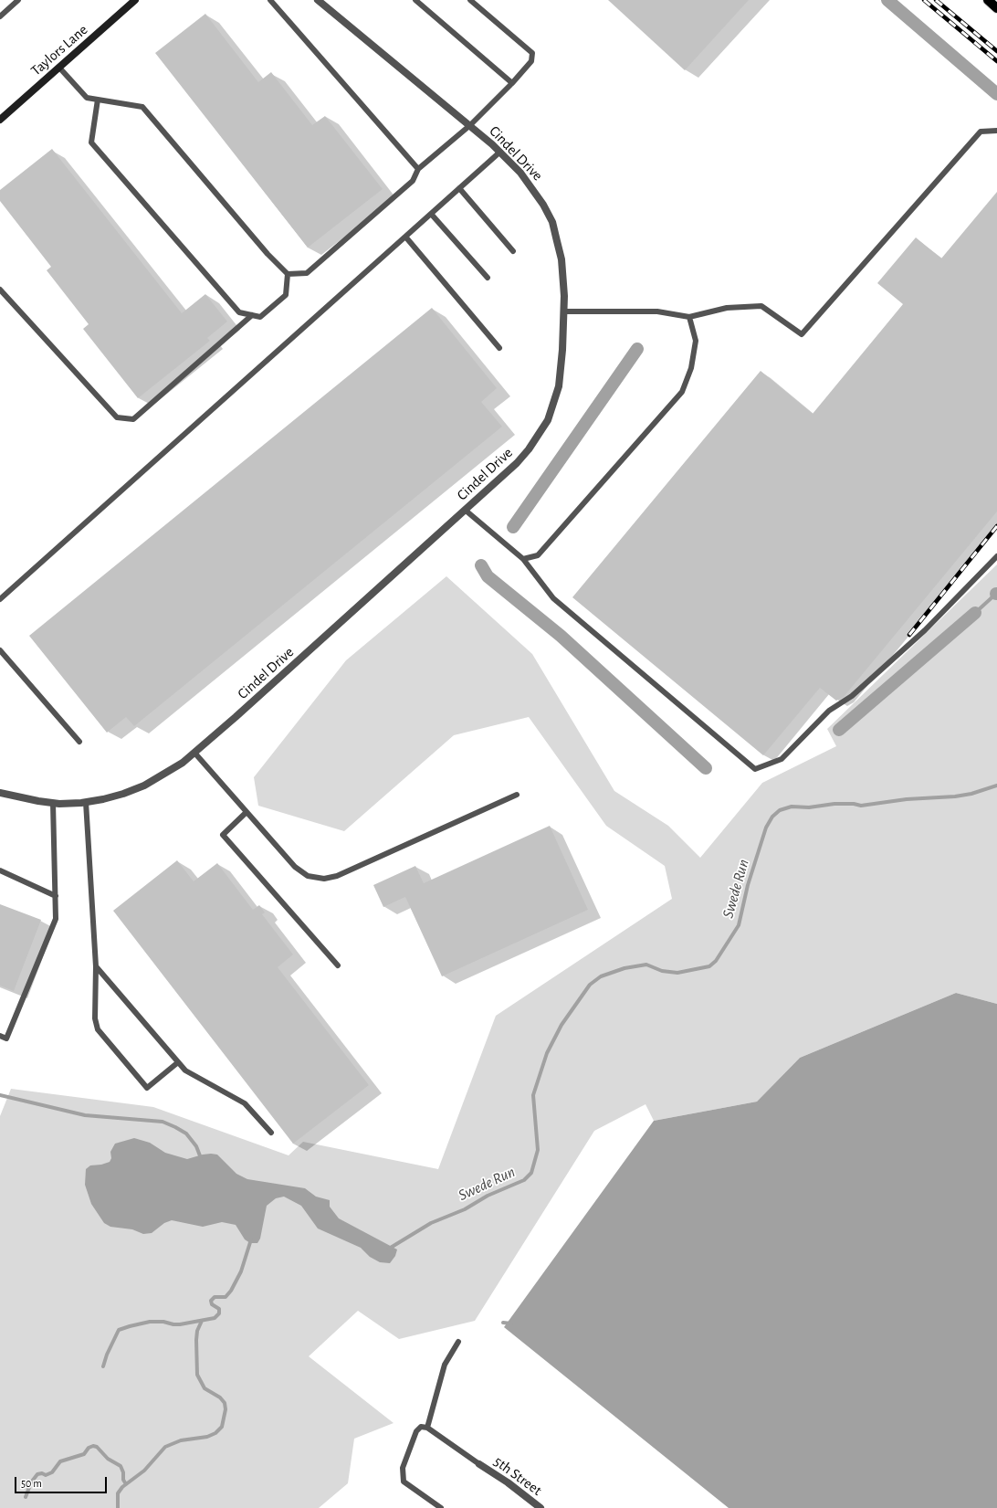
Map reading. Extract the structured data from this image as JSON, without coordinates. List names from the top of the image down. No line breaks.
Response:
{"streets":{"street":["Taylors Lane","Cindel Drive","5th Street"]},"water":["Swede Run"],"scale_bar":"50 m"}
